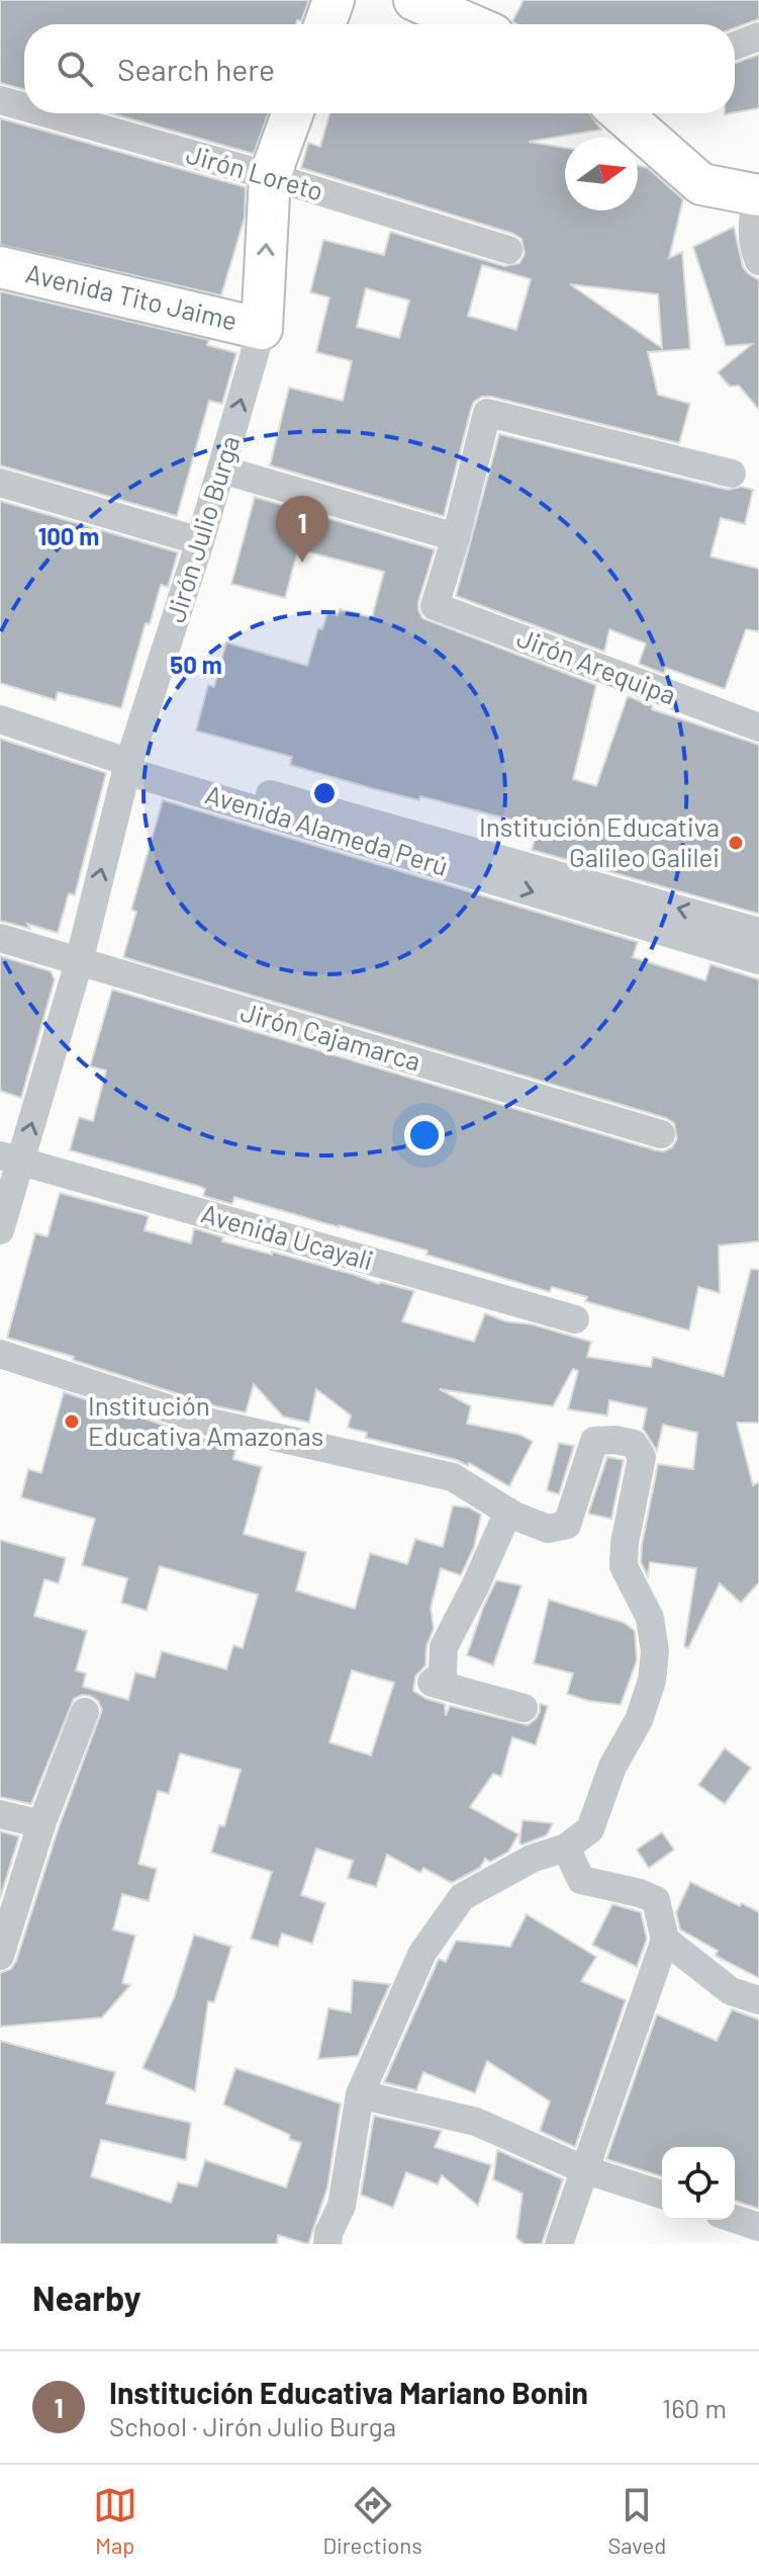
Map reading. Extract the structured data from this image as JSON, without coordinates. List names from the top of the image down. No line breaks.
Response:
{"streets":{"highway":["Avenida Tito Jaime","Jirón Julio Burga"],"street":["Jirón Loreto","Jirón Arequipa","Avenida Alameda Perú","Jirón Cajamarca","Avenida Ucayali"]},"crossings":[["Jirón Loreto","Jirón Julio Burga"],["Avenida Tito Jaime","Jirón Julio Burga"],["Jirón Julio Burga","Avenida Alameda Perú"],["Jirón Julio Burga","Jirón Cajamarca"],["Jirón Julio Burga","Avenida Ucayali"]],"one_way":["Jirón Julio Burga"],"places":["Institución Educativa Galileo Galilei","Institución Educativa Amazonas"],"north":"right","page":{"search":"Search here","pins":"1","heading":"Nearby","list":[{"mark":"1","name":"Institución Educativa Mariano Bonin","note":"School · Jirón Julio Burga","value":"160 m"}],"nav":["Map","Directions","Saved"]},"rings":["100 m","50 m"]}
